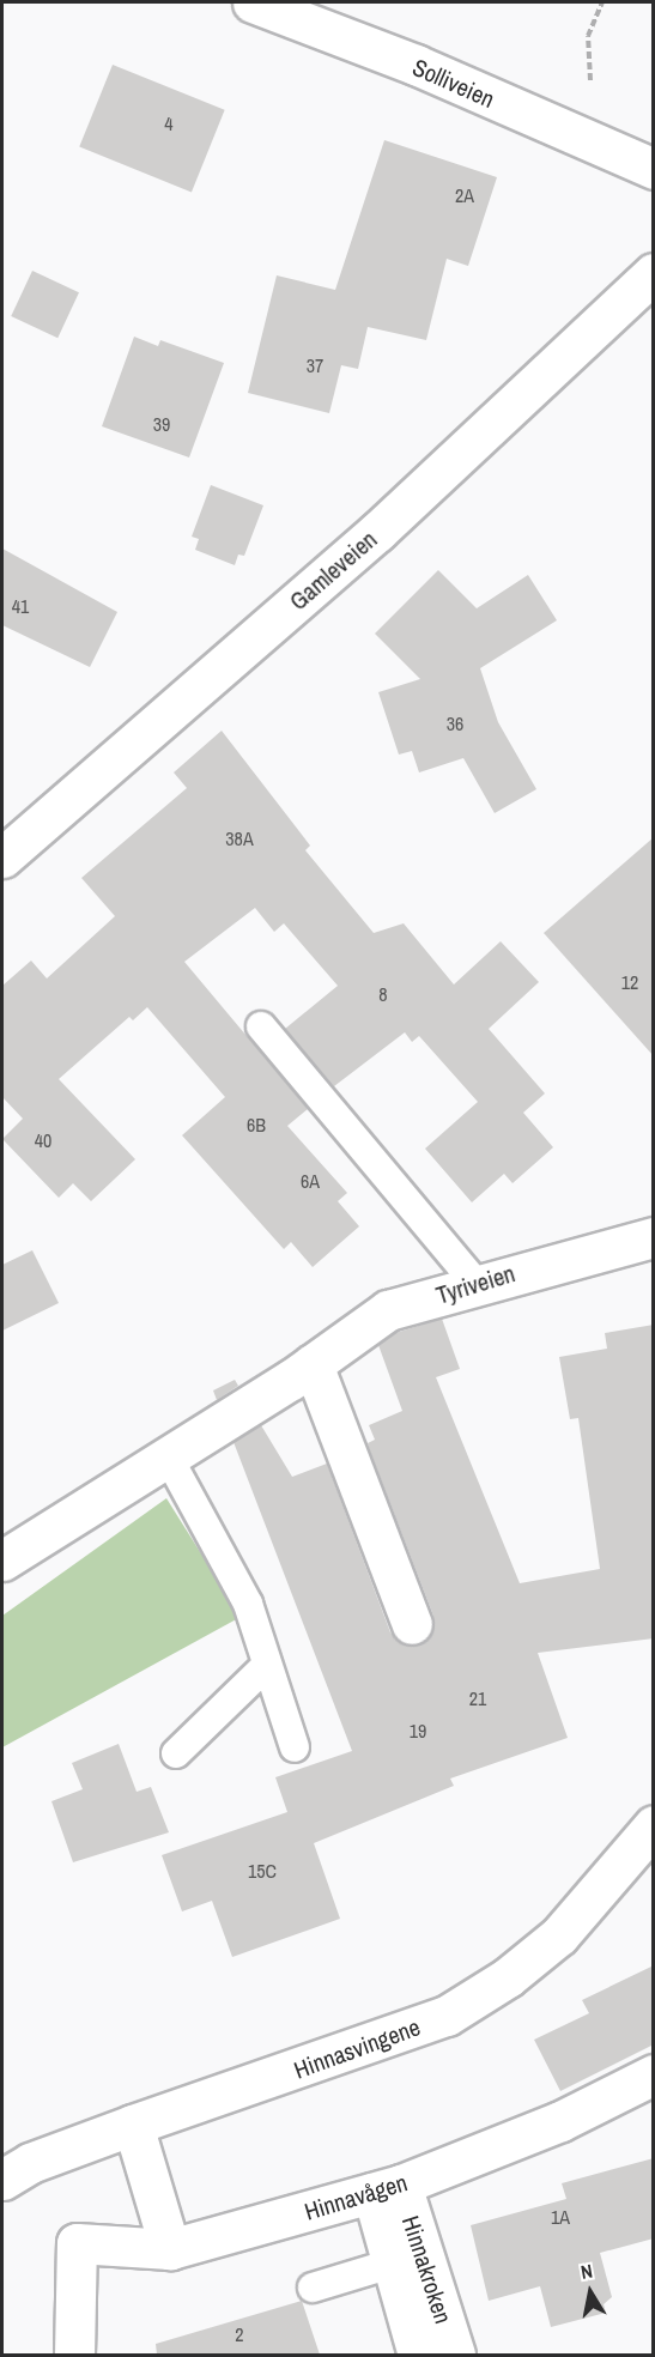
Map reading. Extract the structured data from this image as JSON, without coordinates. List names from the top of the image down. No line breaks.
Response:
{"streets":{"street":["Solliveien","Gamleveien","Tyriveien","Hinnasvingene","Hinnavågen","Hinnakroken"]},"crossings":[["Hinnavågen","Hinnakroken"]],"house_numbers":["4","2A","37","39","41","36","38A","12","8","6B","40","6A","21","19","15C","1A","2"],"north":"top"}
